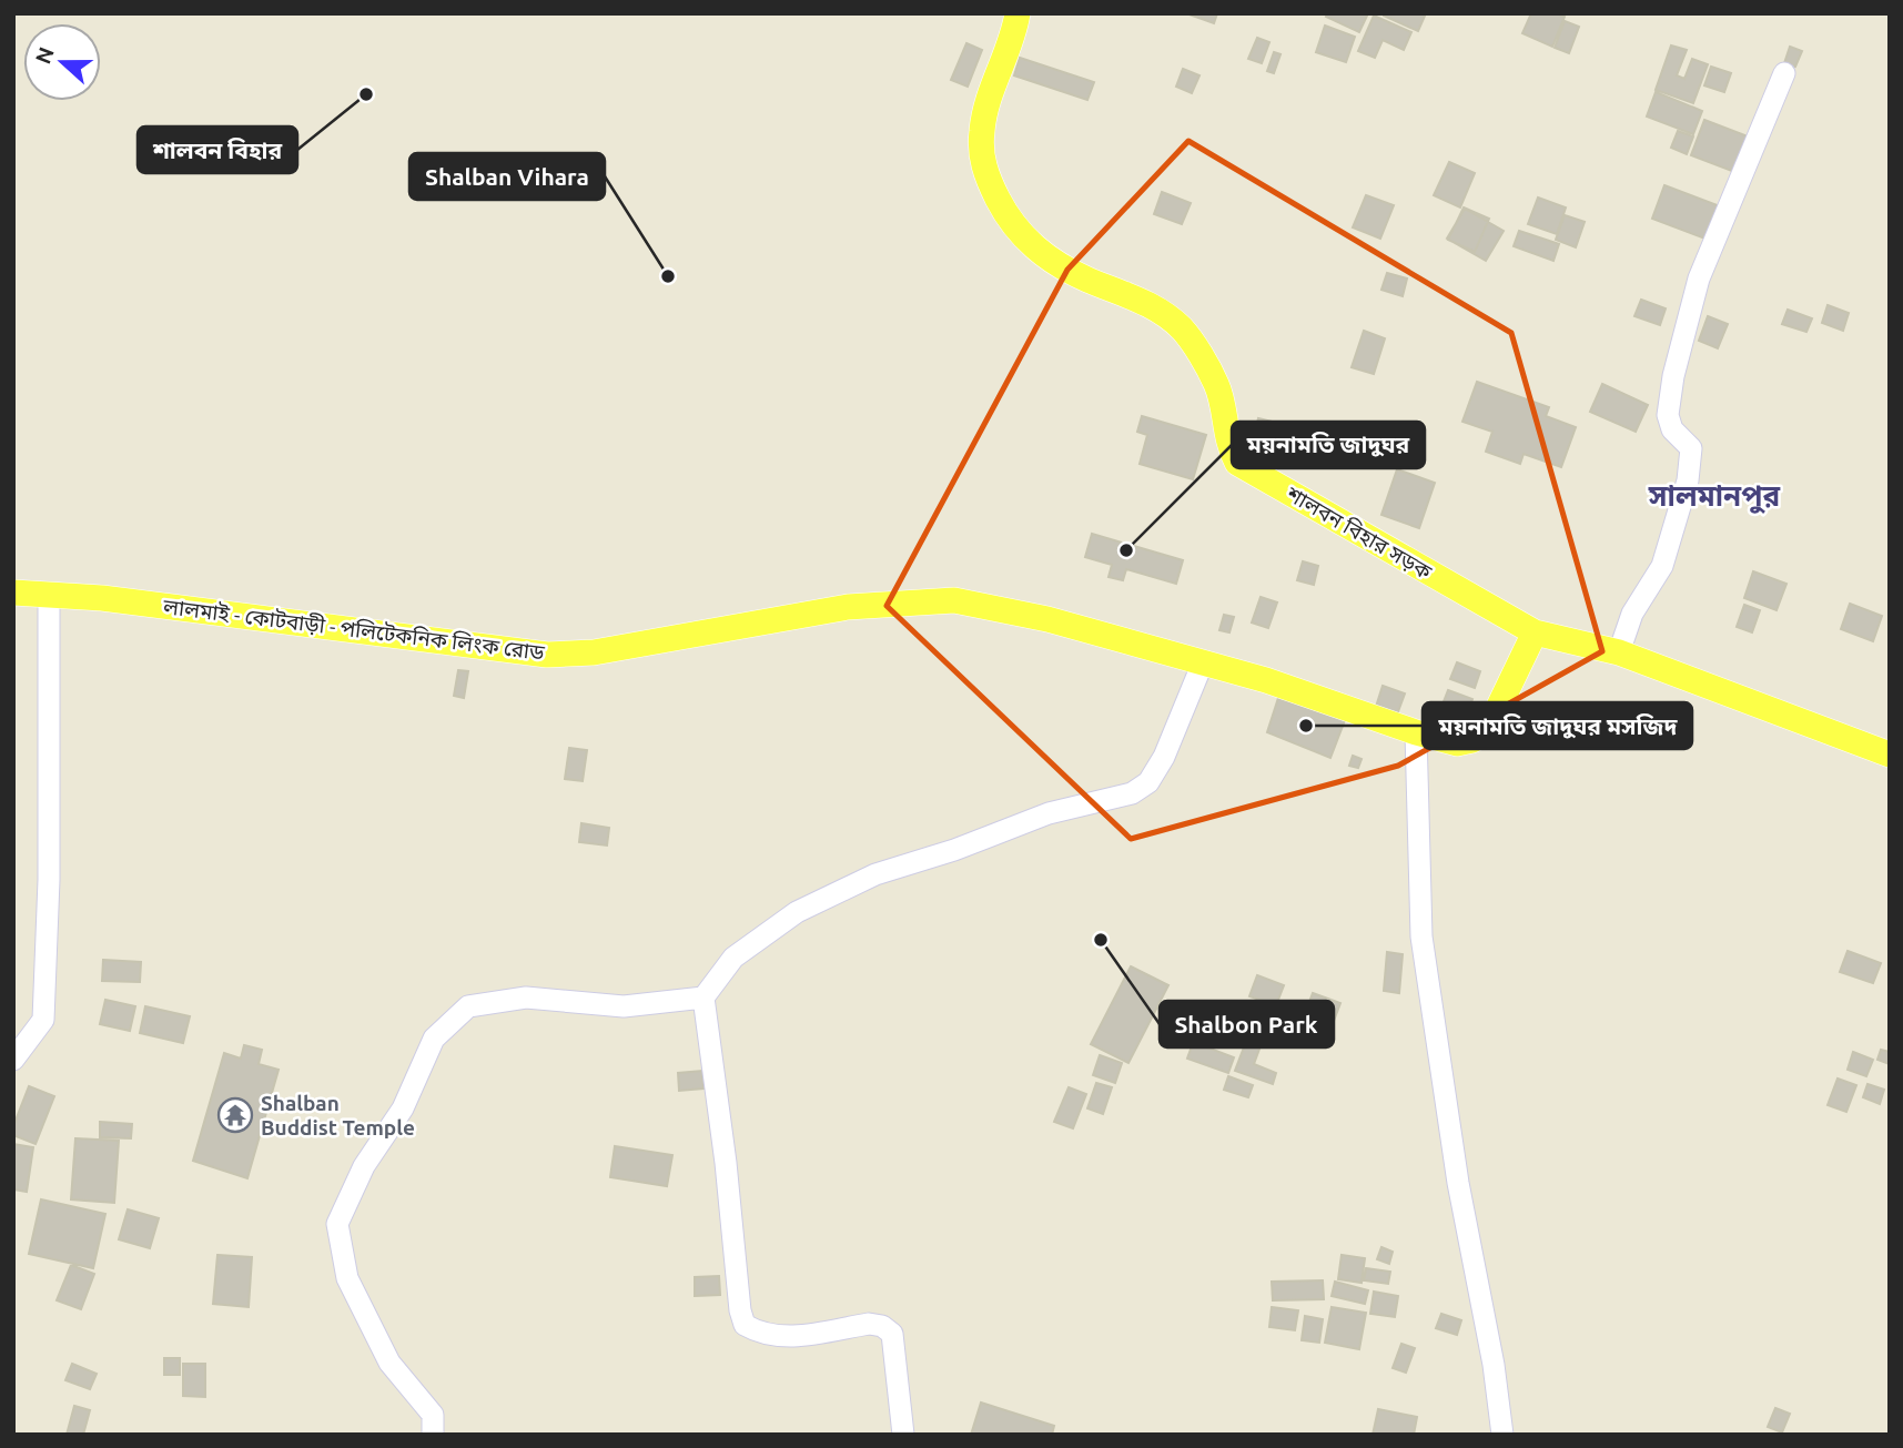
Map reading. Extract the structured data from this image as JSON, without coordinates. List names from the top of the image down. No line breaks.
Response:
{"streets":{"main road":["শালবন বিহার সড়ক","লালমাই - কোটবাড়ী - পলিটেকনিক লিংক রোড"]},"crossings":[["শালবন বিহার সড়ক","লালমাই - কোটবাড়ী - পলিটেকনিক লিংক রোড"]],"districts":["সালমানপুর"],"places":{"other":["শালবন বিহার","Shalban Vihara","ময়নামতি জাদুঘর","ময়নামতি জাদুঘর মসজিদ","Shalbon Park"],"temple":["Shalban Buddist Temple"]},"north":"left"}
